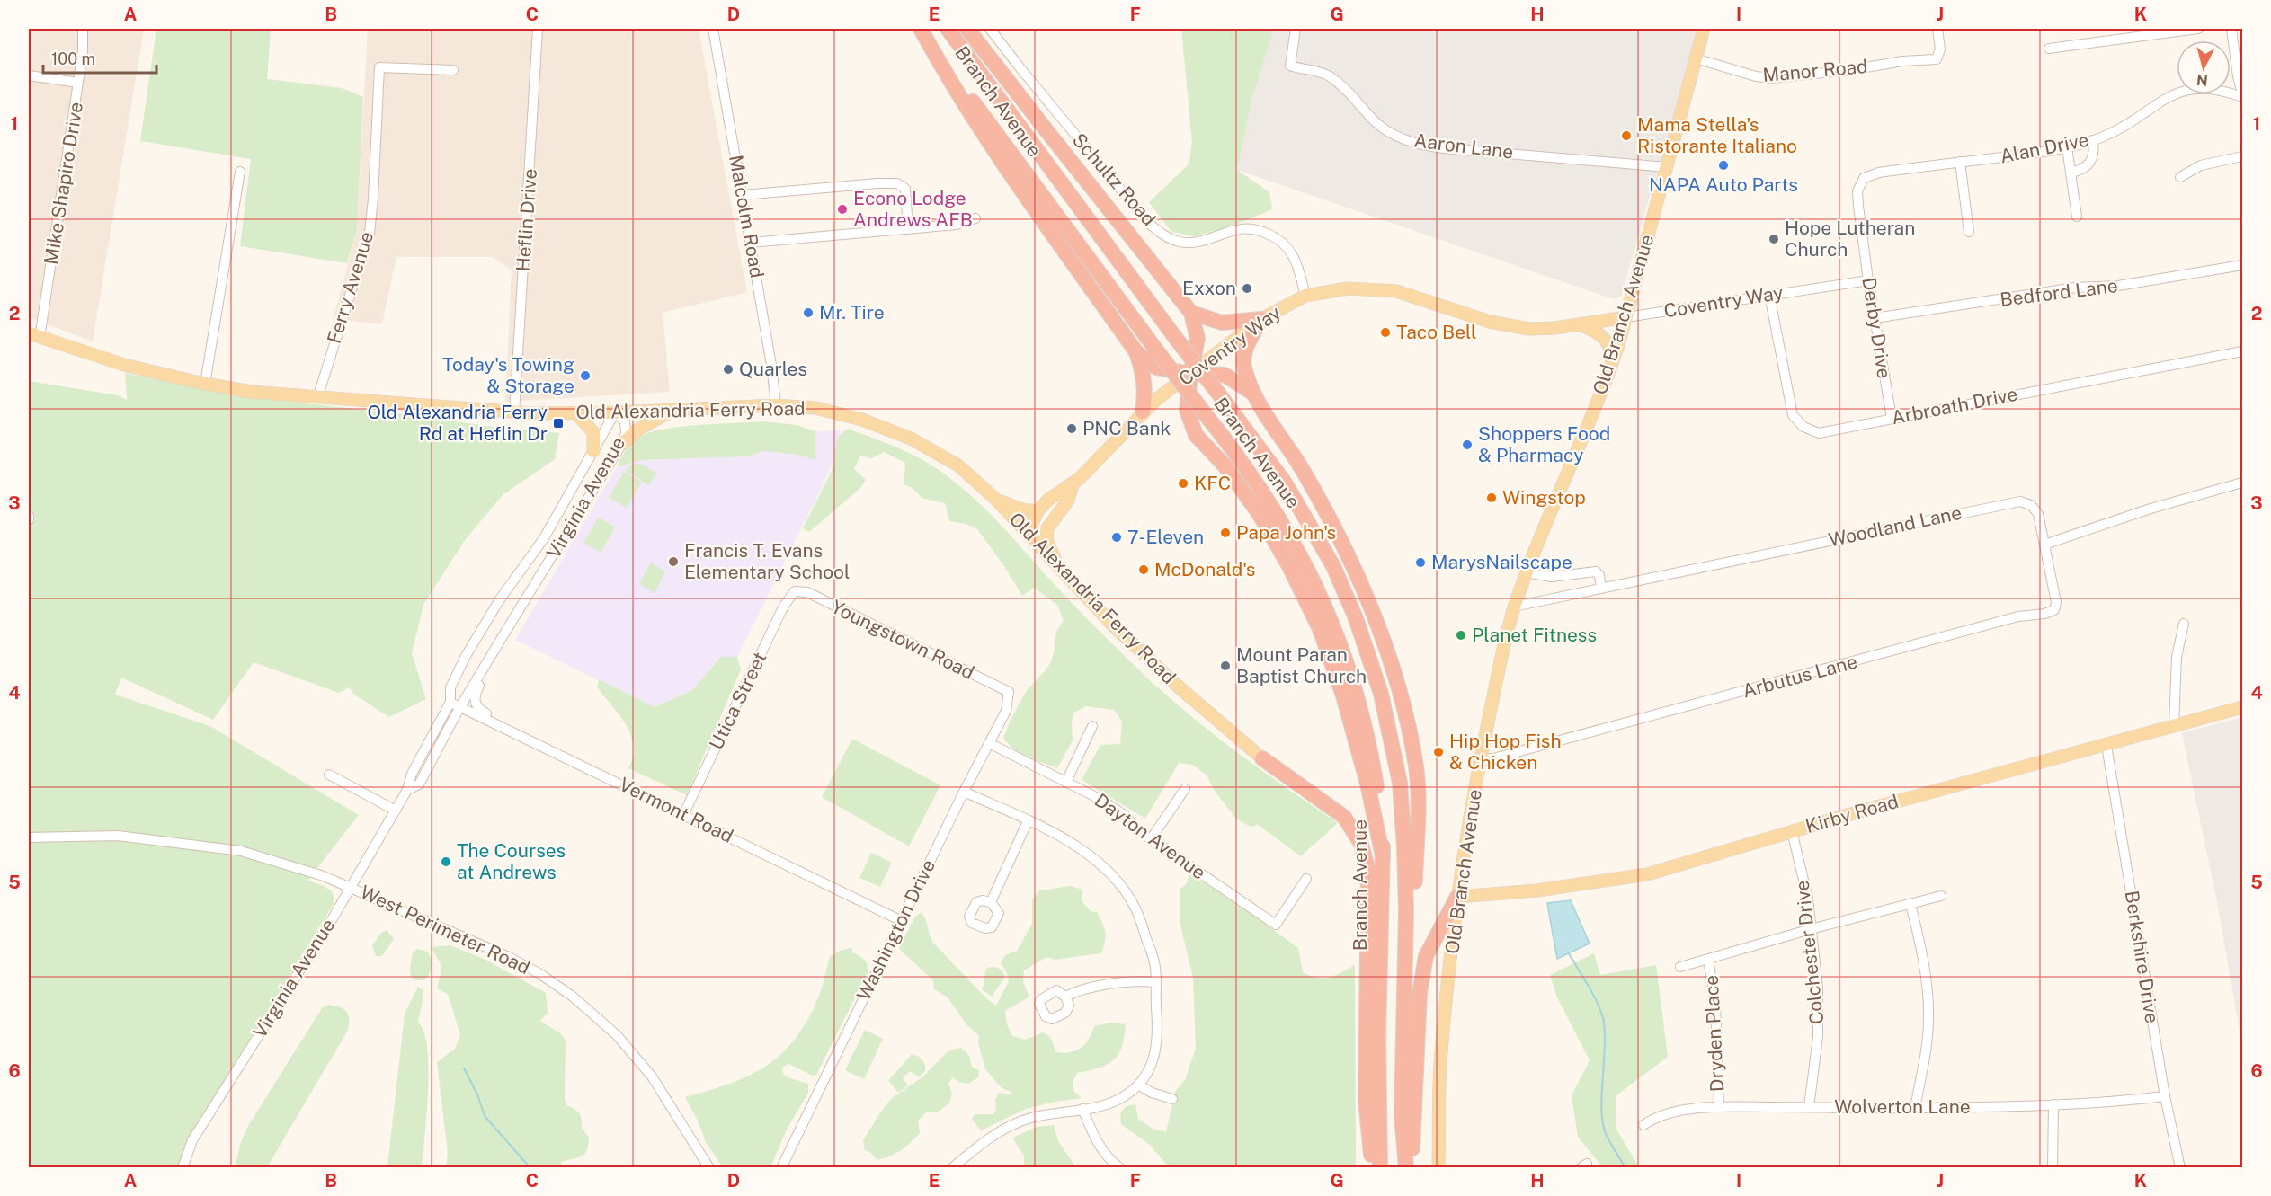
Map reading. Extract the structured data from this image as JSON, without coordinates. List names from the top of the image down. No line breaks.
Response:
{"streets":{"highway":["Branch Avenue"],"main road":["Coventry Way","Old Branch Avenue","Old Alexandria Ferry Road","Kirby Road"],"street":["Manor Road","Aaron Lane","Alan Drive","Schultz Road","Mike Shapiro Drive","Malcolm Road","Heflin Drive","Ferry Avenue","Bedford Lane","Derby Drive","Arbroath Drive","Virginia Avenue","Woodland Lane","Youngstown Road","Arbutus Lane","Utica Street","Vermont Road","Dayton Avenue","West Perimeter Road","Washington Drive","Colchester Drive","Berkshire Drive","Dryden Place","Wolverton Lane"]},"crossings":[["Manor Road","Old Branch Avenue"],["Aaron Lane","Old Branch Avenue"],["Alan Drive","Derby Drive"],["Schultz Road","Coventry Way"],["Mike Shapiro Drive","Old Alexandria Ferry Road"],["Malcolm Road","Old Alexandria Ferry Road"],["Heflin Drive","Old Alexandria Ferry Road"],["Ferry Avenue","Old Alexandria Ferry Road"],["Bedford Lane","Derby Drive"],["Coventry Way","Old Branch Avenue"],["Coventry Way","Derby Drive"],["Coventry Way","Arbroath Drive"],["Coventry Way","Old Alexandria Ferry Road"],["Old Branch Avenue","Woodland Lane"],["Old Branch Avenue","Arbutus Lane"],["Old Branch Avenue","Kirby Road"],["Derby Drive","Arbroath Drive"],["Old Alexandria Ferry Road","Virginia Avenue"],["Virginia Avenue","Vermont Road"],["Virginia Avenue","West Perimeter Road"],["Woodland Lane","Arbutus Lane"],["Youngstown Road","Utica Street"],["Youngstown Road","Washington Drive"],["Utica Street","Vermont Road"],["Vermont Road","Washington Drive"],["Kirby Road","Colchester Drive"],["Kirby Road","Berkshire Drive"],["Dayton Avenue","Washington Drive"],["Colchester Drive","Wolverton Lane"],["Berkshire Drive","Wolverton Lane"],["Dryden Place","Wolverton Lane"]],"places":{"other":["Mama Stella's Ristorante Italiano","NAPA Auto Parts","Econo Lodge Andrews AFB","Hope Lutheran Church","Exxon","Mr. Tire","Taco Bell","Quarles","Today's Towing & Storage","PNC Bank","Shoppers Food & Pharmacy","KFC","Wingstop","Papa John's","7-Eleven","Francis T. Evans Elementary School","MarysNailscape","McDonald's","Planet Fitness","Mount Paran Baptist Church","Hip Hop Fish & Chicken","The Courses at Andrews"],"transit":["Old Alexandria Ferry Rd at Heflin Dr"]},"scale_bar":"100 m","north":"bottom","grid":{"columns":["A","B","C","D","E","F","G","H","I","J","K"],"rows":["1","2","3","4","5","6"]}}
